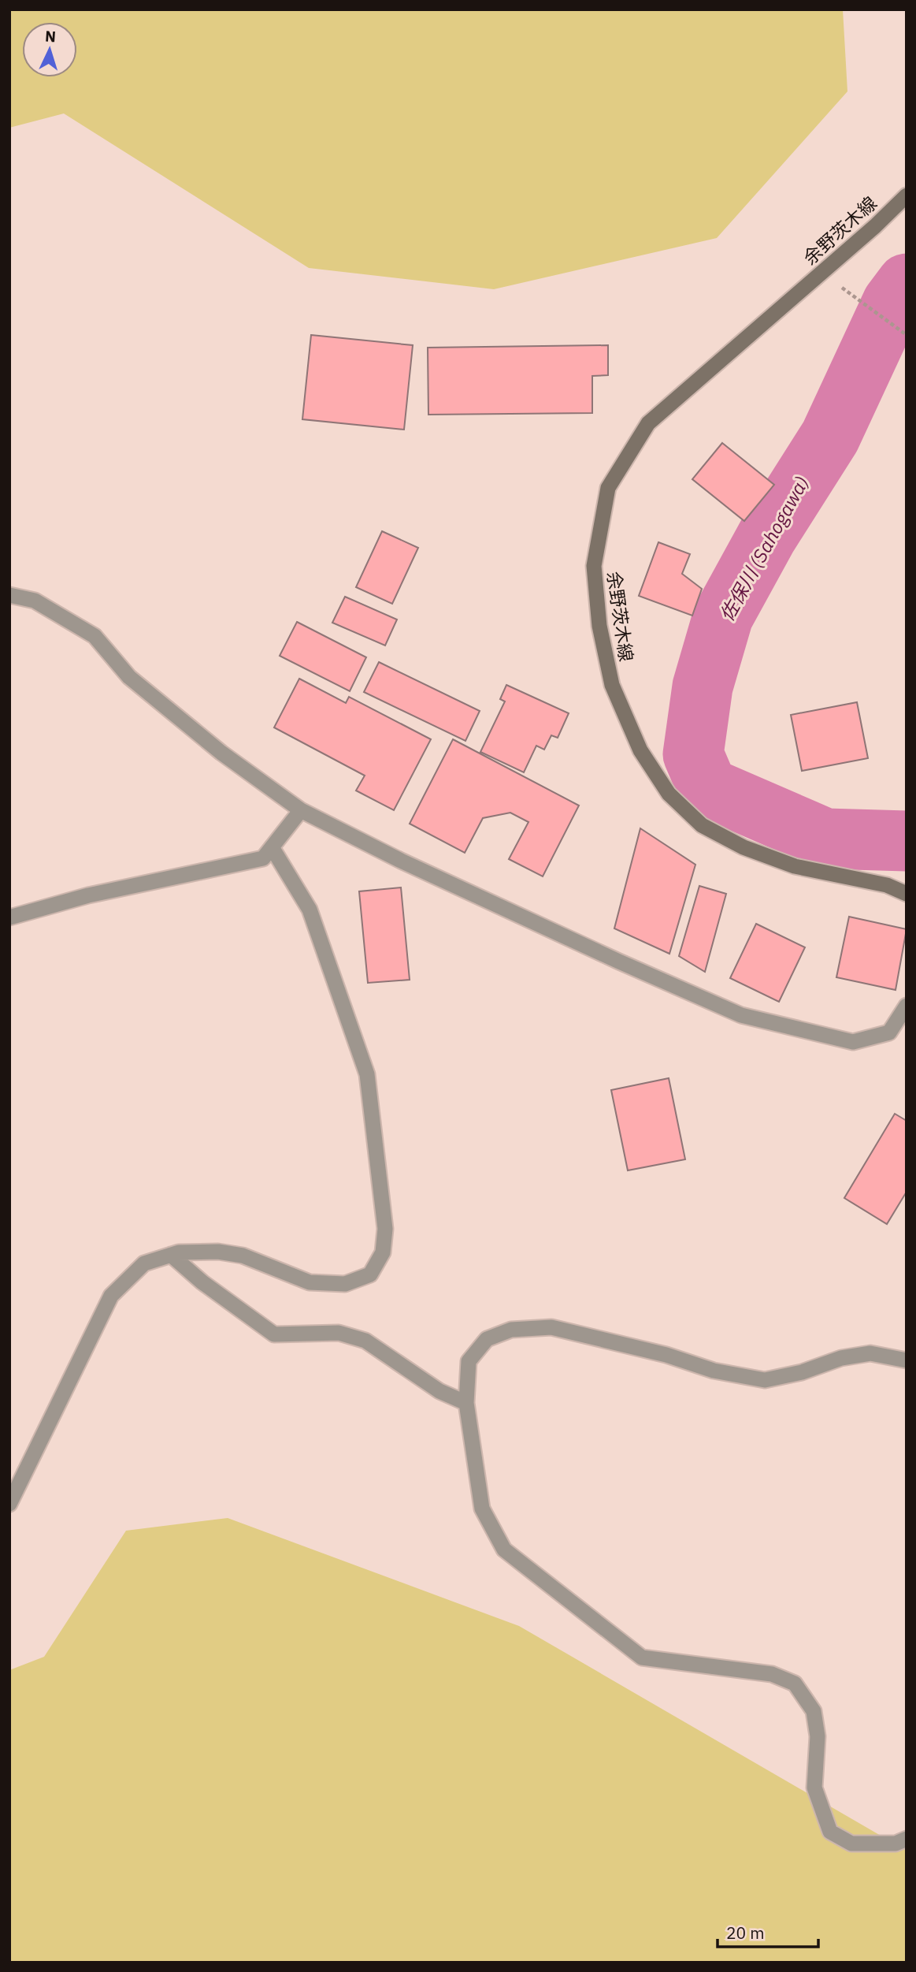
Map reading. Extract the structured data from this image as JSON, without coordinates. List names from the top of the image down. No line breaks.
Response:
{"streets":{"main road":["余野茨木線"]},"water":["佐保川 (Sahogawa)"],"scale_bar":"20 m","north":"top"}
